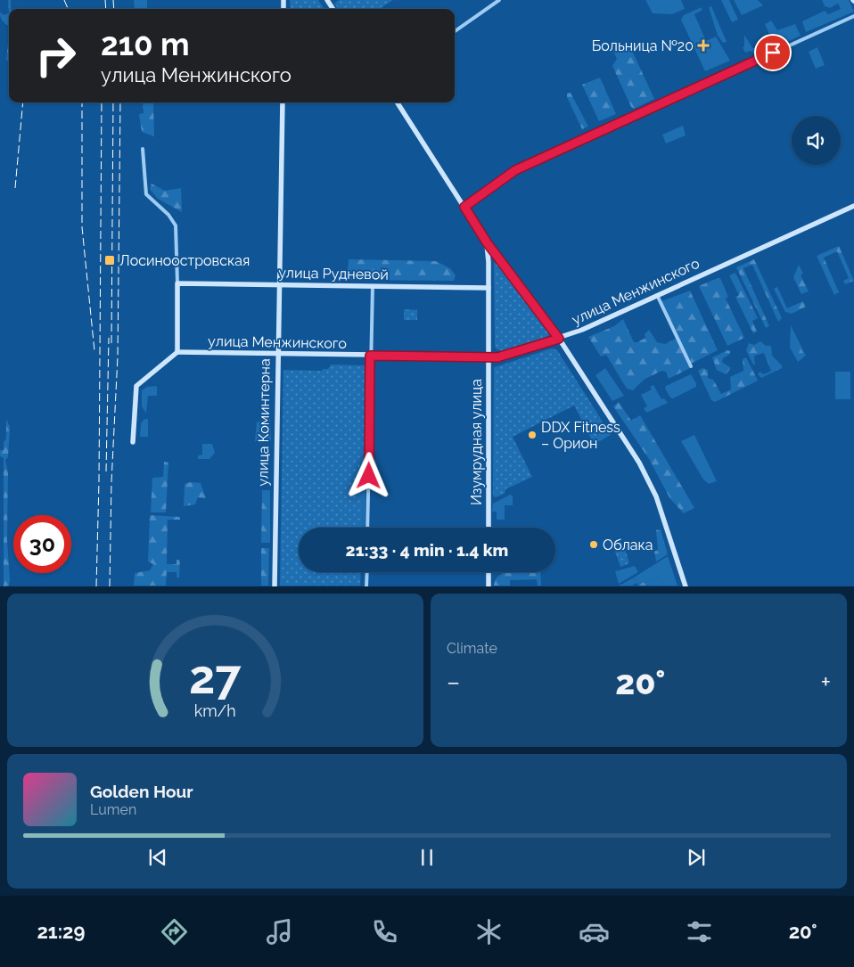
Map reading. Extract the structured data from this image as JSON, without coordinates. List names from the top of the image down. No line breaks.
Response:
{"streets":{"street":["улица Рудневой","улица Менжинского","улица Коминтерна","Изумрудная улица"]},"crossings":[["улица Рудневой","улица Коминтерна"],["улица Рудневой","Изумрудная улица"],["улица Менжинского","улица Коминтерна"],["улица Менжинского","Изумрудная улица"]],"places":{"health":["Больница №20"],"transit":["Лосиноостровская"],"other":["DDX Fitness – Орион","Облака"]},"page":{"turn":["210 m","улица Менжинского"],"limit":"30","trip":"21:33 · 4 min · 1.4 km","tile":"Climate","heat":["−","20°","+"],"song":["Golden Hour","Lumen"],"tabs":["21:29","20°"],"gauge":["27","km/h"]}}
